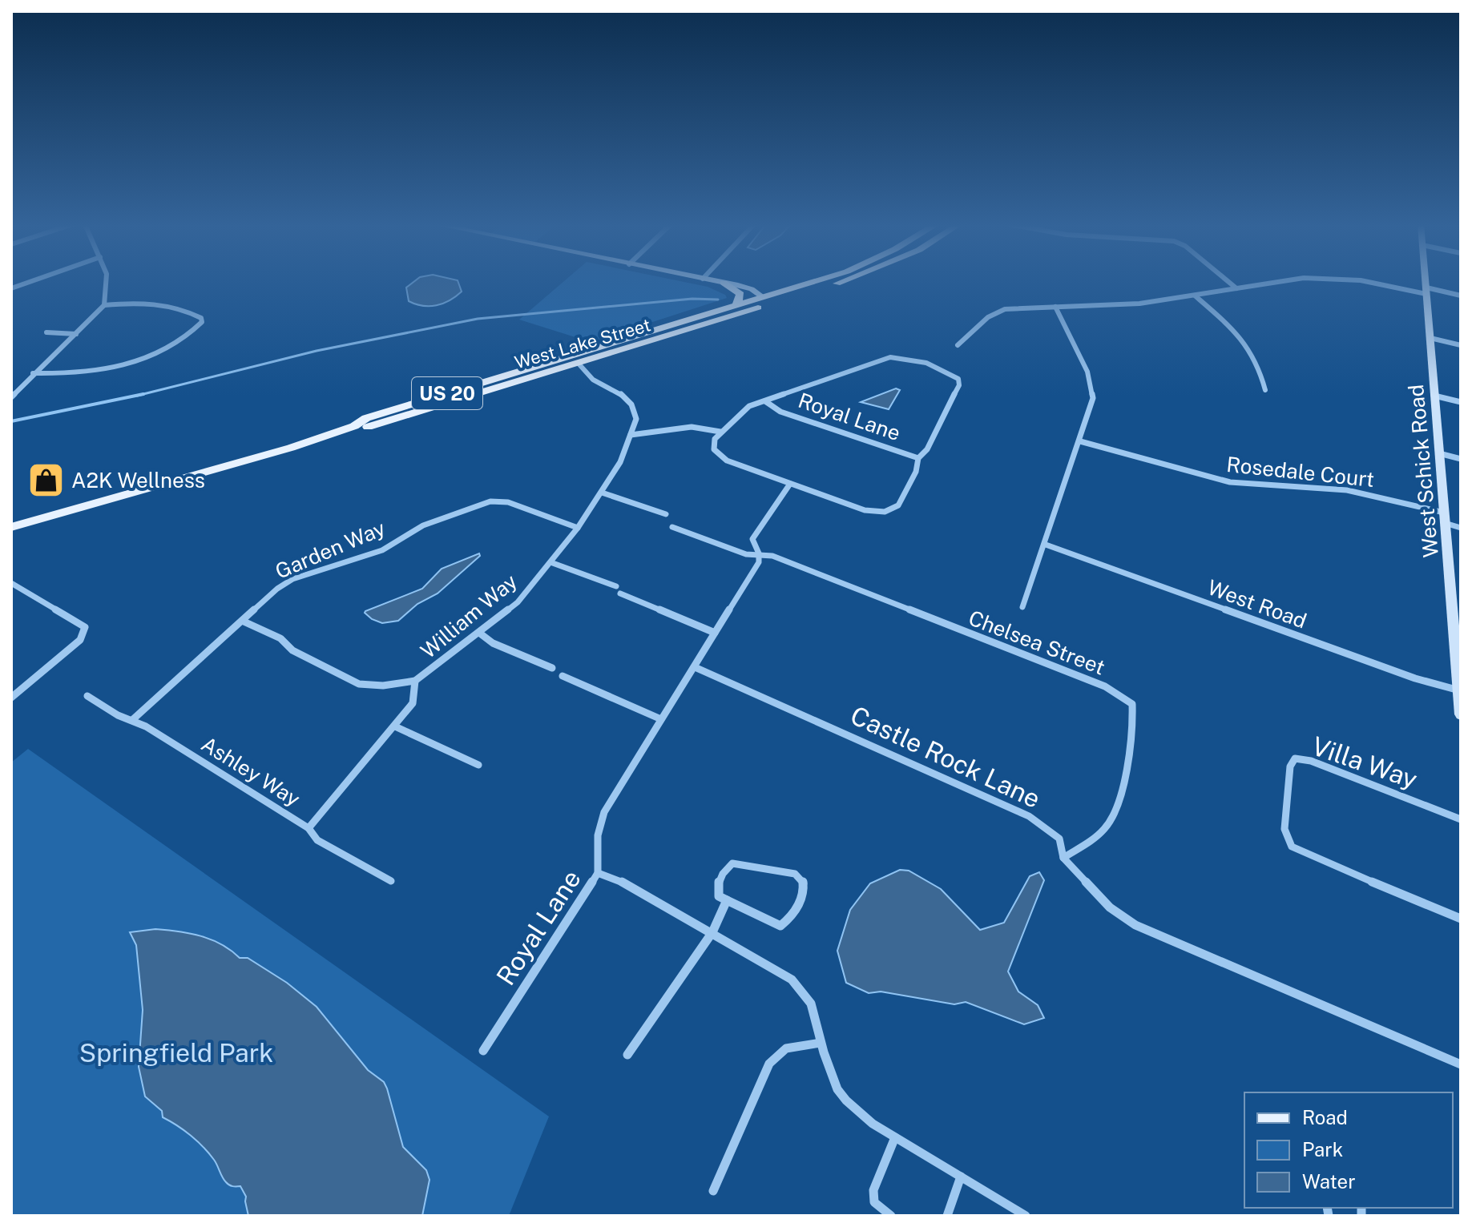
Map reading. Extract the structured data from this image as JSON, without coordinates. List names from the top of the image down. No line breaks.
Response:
{"streets":{"main road":["West Lake Street","US 20"],"street":["Royal Lane","West Schick Road","Rosedale Court","Garden Way","West Road","William Way","Chelsea Street","Castle Rock Lane","Villa Way","Ashley Way"]},"crossings":[["West Lake Street","William Way"],["Royal Lane","Chelsea Street"],["Royal Lane","Castle Rock Lane"],["West Schick Road","Rosedale Court"],["West Schick Road","West Road"],["Garden Way","William Way"],["Garden Way","Ashley Way"],["Chelsea Street","Castle Rock Lane"]],"parks":["Springfield Park"],"places":{"shop":["A2K Wellness"]},"legend":["Road","Park","Water"]}
